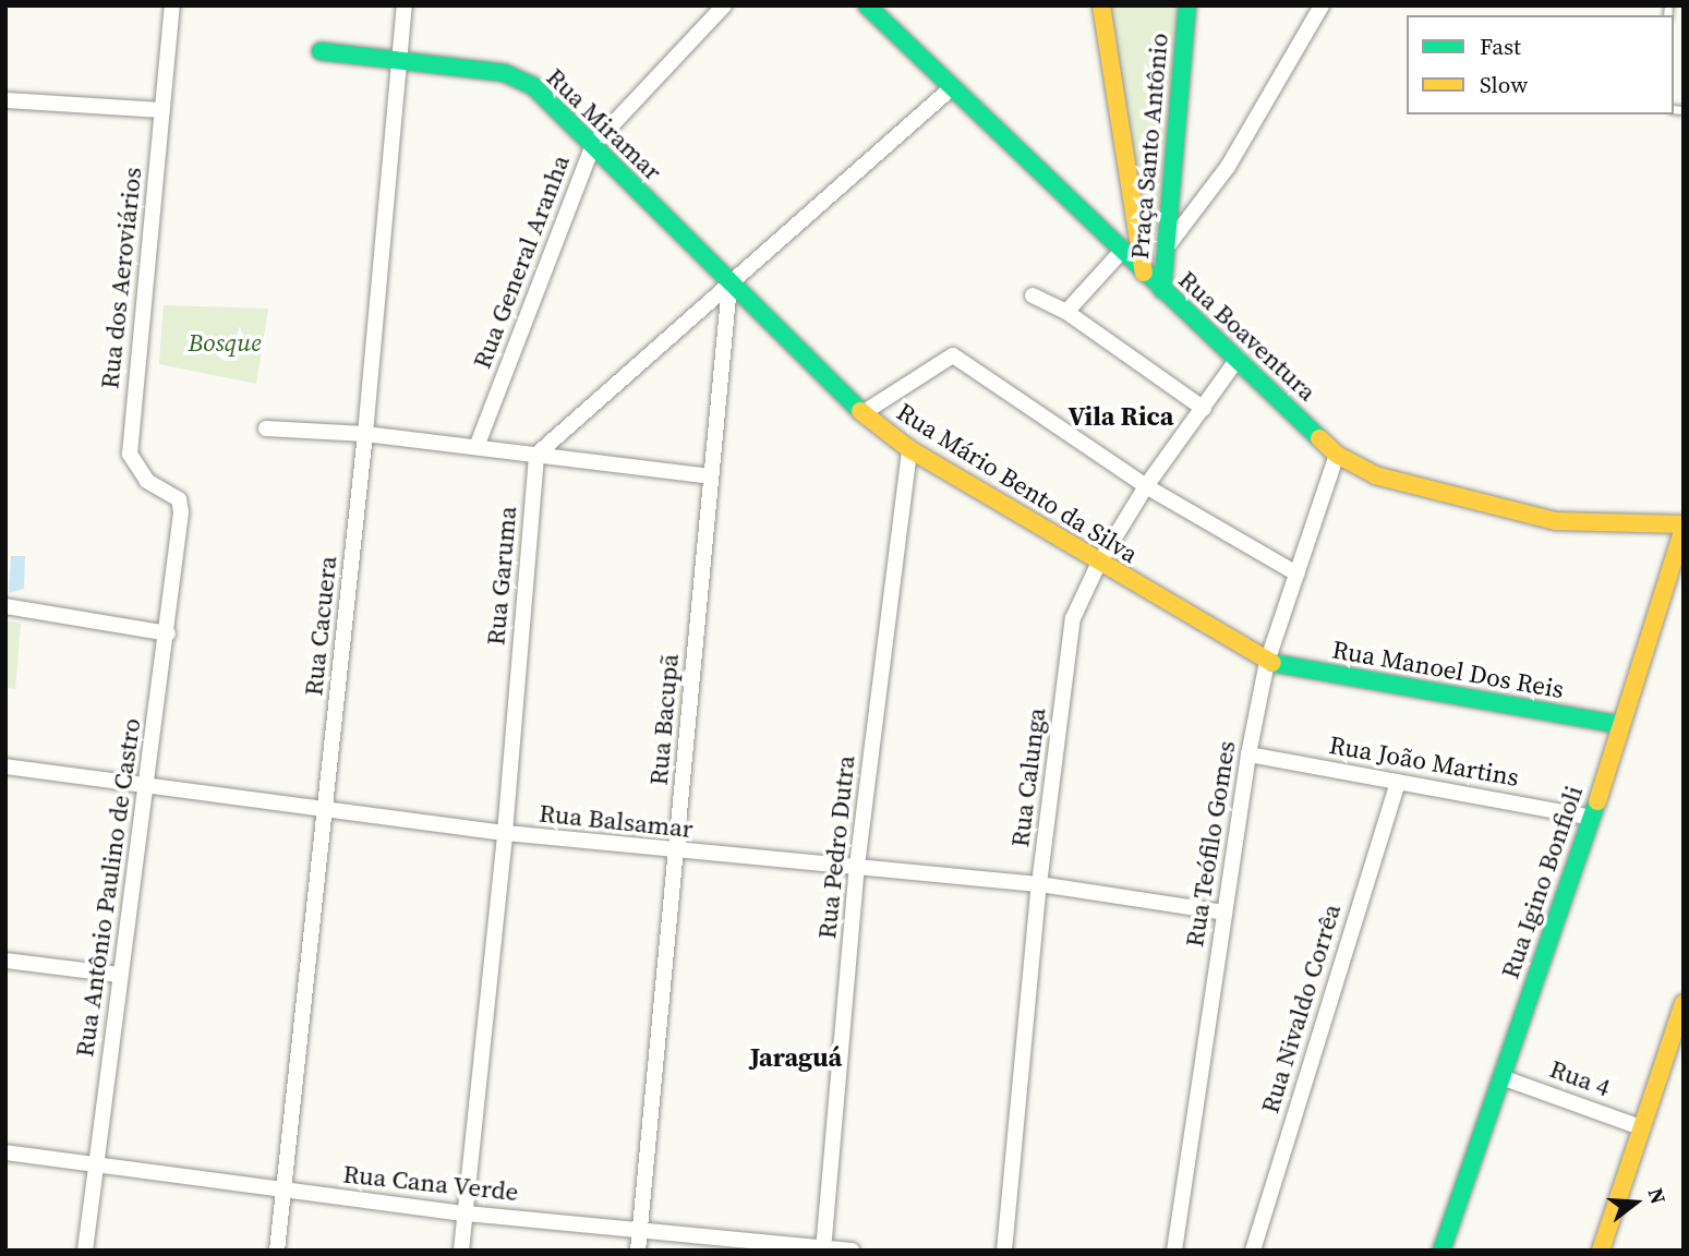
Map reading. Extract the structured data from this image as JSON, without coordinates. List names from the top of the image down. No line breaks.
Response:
{"streets":{"street":["Rua Miramar","Praça Santo Antônio","Rua General Aranha","Rua dos Aeroviários","Rua Boaventura","Rua Mário Bento da Silva","Rua Garuma","Rua Cacuera","Rua Manoel Dos Reis","Rua Bacupã","Rua João Martins","Rua Calunga","Rua Balsamar","Rua Teófilo Gomes","Rua Pedro Dutra","Rua Igino Bonfioli","Rua Antônio Paulino de Castro","Rua Nivaldo Corrêa","Rua 4","Rua Cana Verde"]},"crossings":[["Rua Miramar","Rua General Aranha"],["Rua Miramar","Rua Mário Bento da Silva"],["Rua Miramar","Rua Cacuera"],["Rua Miramar","Rua Bacupã"],["Praça Santo Antônio","Rua Boaventura"],["Rua dos Aeroviários","Rua Antônio Paulino de Castro"],["Rua Boaventura","Rua Calunga"],["Rua Boaventura","Rua Teófilo Gomes"],["Rua Boaventura","Rua Igino Bonfioli"],["Rua Mário Bento da Silva","Rua Manoel Dos Reis"],["Rua Mário Bento da Silva","Rua Bacupã"],["Rua Mário Bento da Silva","Rua Calunga"],["Rua Mário Bento da Silva","Rua Teófilo Gomes"],["Rua Mário Bento da Silva","Rua Pedro Dutra"],["Rua Garuma","Rua Balsamar"],["Rua Garuma","Rua Cana Verde"],["Rua Cacuera","Rua Balsamar"],["Rua Cacuera","Rua Cana Verde"],["Rua Manoel Dos Reis","Rua Teófilo Gomes"],["Rua Manoel Dos Reis","Rua Igino Bonfioli"],["Rua Bacupã","Rua Balsamar"],["Rua Bacupã","Rua Cana Verde"],["Rua João Martins","Rua Teófilo Gomes"],["Rua João Martins","Rua Igino Bonfioli"],["Rua João Martins","Rua Nivaldo Corrêa"],["Rua Calunga","Rua Balsamar"],["Rua Balsamar","Rua Teófilo Gomes"],["Rua Balsamar","Rua Pedro Dutra"],["Rua Balsamar","Rua Antônio Paulino de Castro"],["Rua Pedro Dutra","Rua Cana Verde"],["Rua Igino Bonfioli","Rua 4"],["Rua Antônio Paulino de Castro","Rua Cana Verde"]],"districts":["Vila Rica","Jaraguá"],"parks":["Bosque"],"legend":["Fast","Slow"],"north":"right"}
